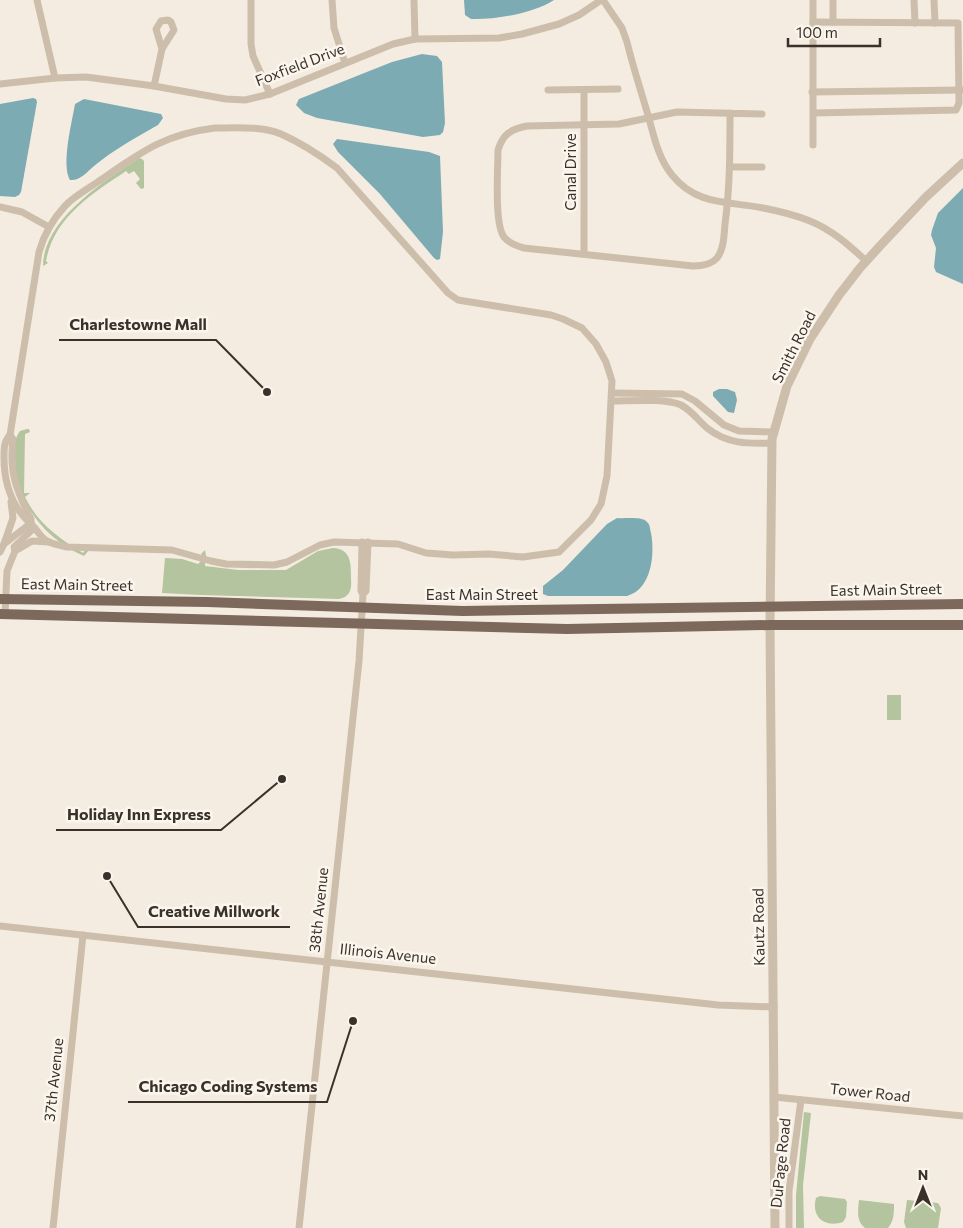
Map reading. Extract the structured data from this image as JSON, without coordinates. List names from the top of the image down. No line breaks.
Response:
{"streets":{"main road":["East Main Street"],"street":["Foxfield Drive","Canal Drive","Smith Road","38th Avenue","Kautz Road","Illinois Avenue","37th Avenue","Tower Road","DuPage Road"]},"crossings":[["Smith Road","East Main Street"],["Smith Road","Kautz Road"],["East Main Street","38th Avenue"],["East Main Street","Kautz Road"],["38th Avenue","Illinois Avenue"],["Kautz Road","Illinois Avenue"],["Kautz Road","Tower Road"],["Illinois Avenue","37th Avenue"],["Tower Road","DuPage Road"]],"places":["Charlestowne Mall","Holiday Inn Express","Creative Millwork","Chicago Coding Systems"],"scale_bar":"100 m","north":"top"}
